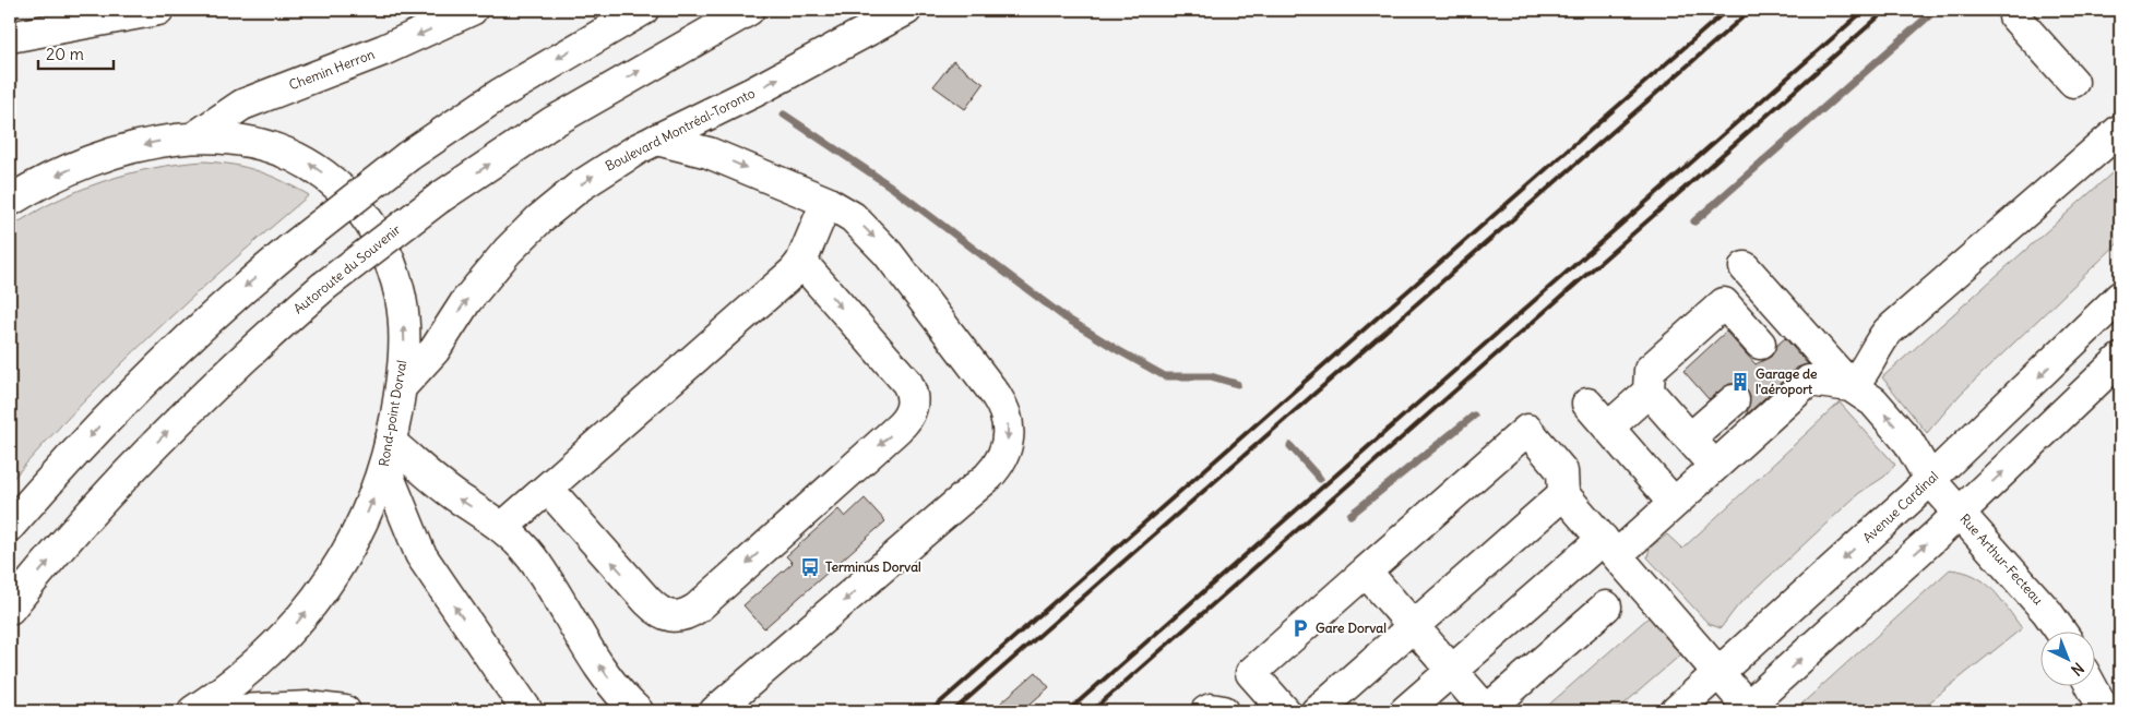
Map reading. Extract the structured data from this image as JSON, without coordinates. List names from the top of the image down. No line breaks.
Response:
{"streets":{"main road":["Chemin Herron","Boulevard Montréal-Toronto","Autoroute du Souvenir","Rond-point Dorval","Avenue Cardinal","Rue Arthur-Fecteau"]},"crossings":[["Chemin Herron","Rond-point Dorval"],["Boulevard Montréal-Toronto","Rond-point Dorval"],["Avenue Cardinal","Rue Arthur-Fecteau"]],"places":{"building":["Garage de l'aéroport"],"bus stop":["Terminus Dorval"],"parking":["Gare Dorval"]},"scale_bar":"20 m","north":"bottom right"}
